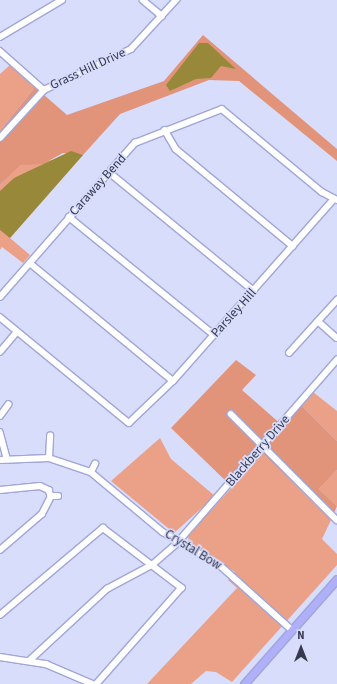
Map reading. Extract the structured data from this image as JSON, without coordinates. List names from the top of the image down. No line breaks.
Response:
{"streets":{"street":["Grass Hill Drive","Caraway Bend","Parsley Hill","Blackberry Drive","Crystal Bow"]},"crossings":[["Caraway Bend","Parsley Hill"],["Blackberry Drive","Crystal Bow"]],"north":"top"}
